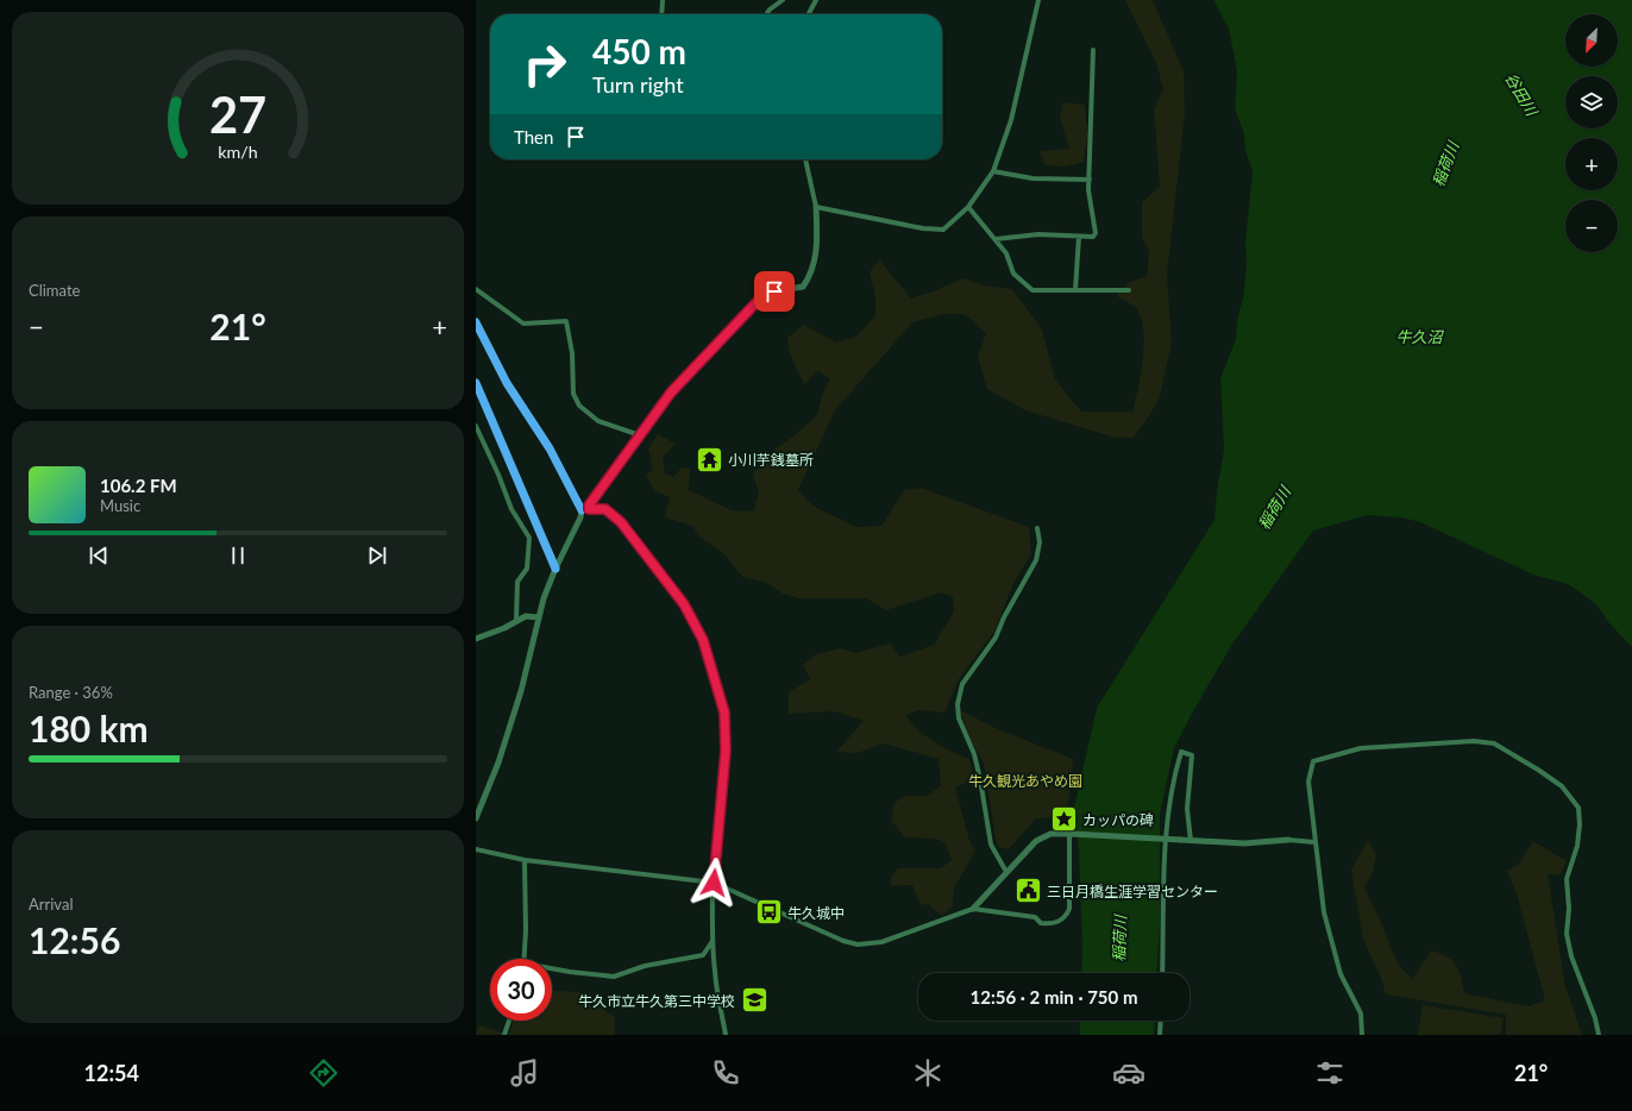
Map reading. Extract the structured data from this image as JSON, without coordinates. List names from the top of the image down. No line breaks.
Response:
{"water":["谷田川","稲荷川","牛久沼"],"parks":["牛久観光あやめ園"],"places":{"temple":["小川芋銭墓所"],"place":["カッパの碑"],"public building":["三日月橋生涯学習センター"],"bus stop":["牛久城中"],"school or university":["牛久市立牛久第三中学校"]},"north":"bottom left","page":{"map_buttons":["+","−"],"turn":["450 m","Turn right"],"then":"Then","tile":["Climate",["Range · 36%","180 km"],["Arrival","12:56"]],"heat":["−","21°","+"],"song":["106.2 FM","Music"],"limit":"30","trip":"12:56 · 2 min · 750 m","tabs":["12:54","21°"],"gauge":["27","km/h"]}}
